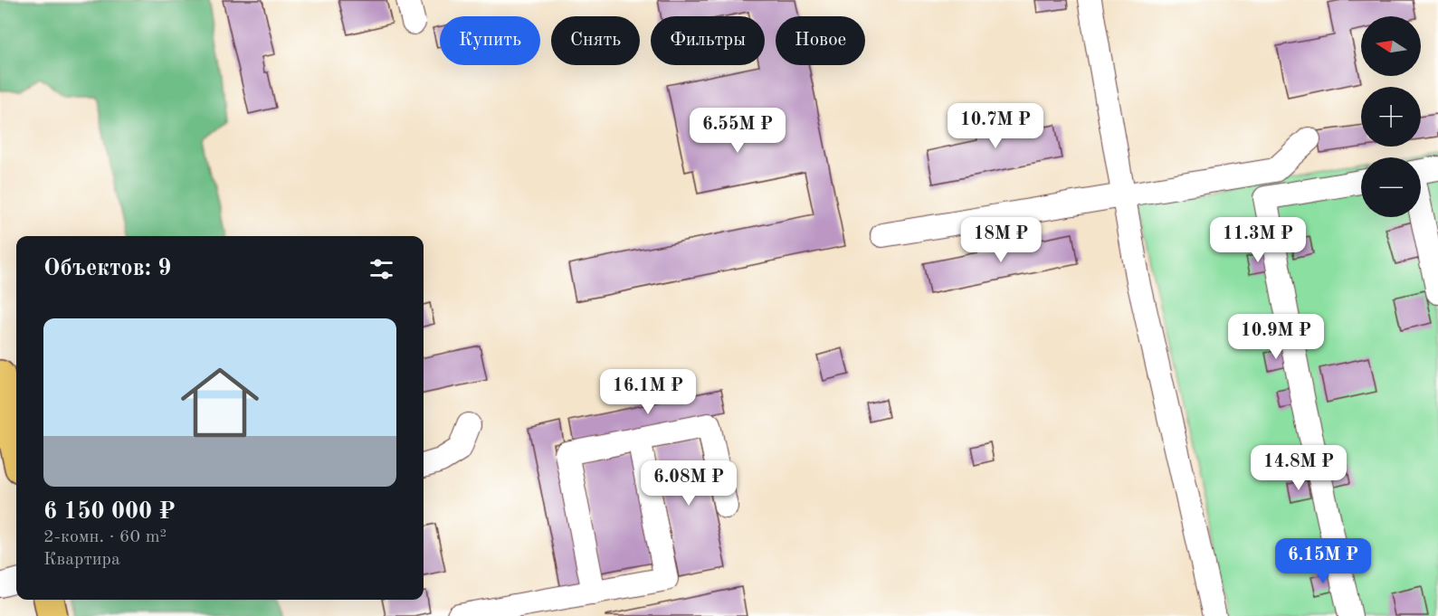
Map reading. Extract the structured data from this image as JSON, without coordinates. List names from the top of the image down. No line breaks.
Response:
{"north":"left","page":{"map_buttons":["+","−"],"chip":["Купить","Снять","Фильтры","Новое"],"price":["10.7M ₽","6.55M ₽","18M ₽","11.3M ₽","10.9M ₽","16.1M ₽","14.8M ₽","6.08M ₽","6.15M ₽"],"heading":"Объектов: 9","list":[{"name":"6 150 000 ₽","note":"2-комн. · 60 m² · Квартира"}]}}
